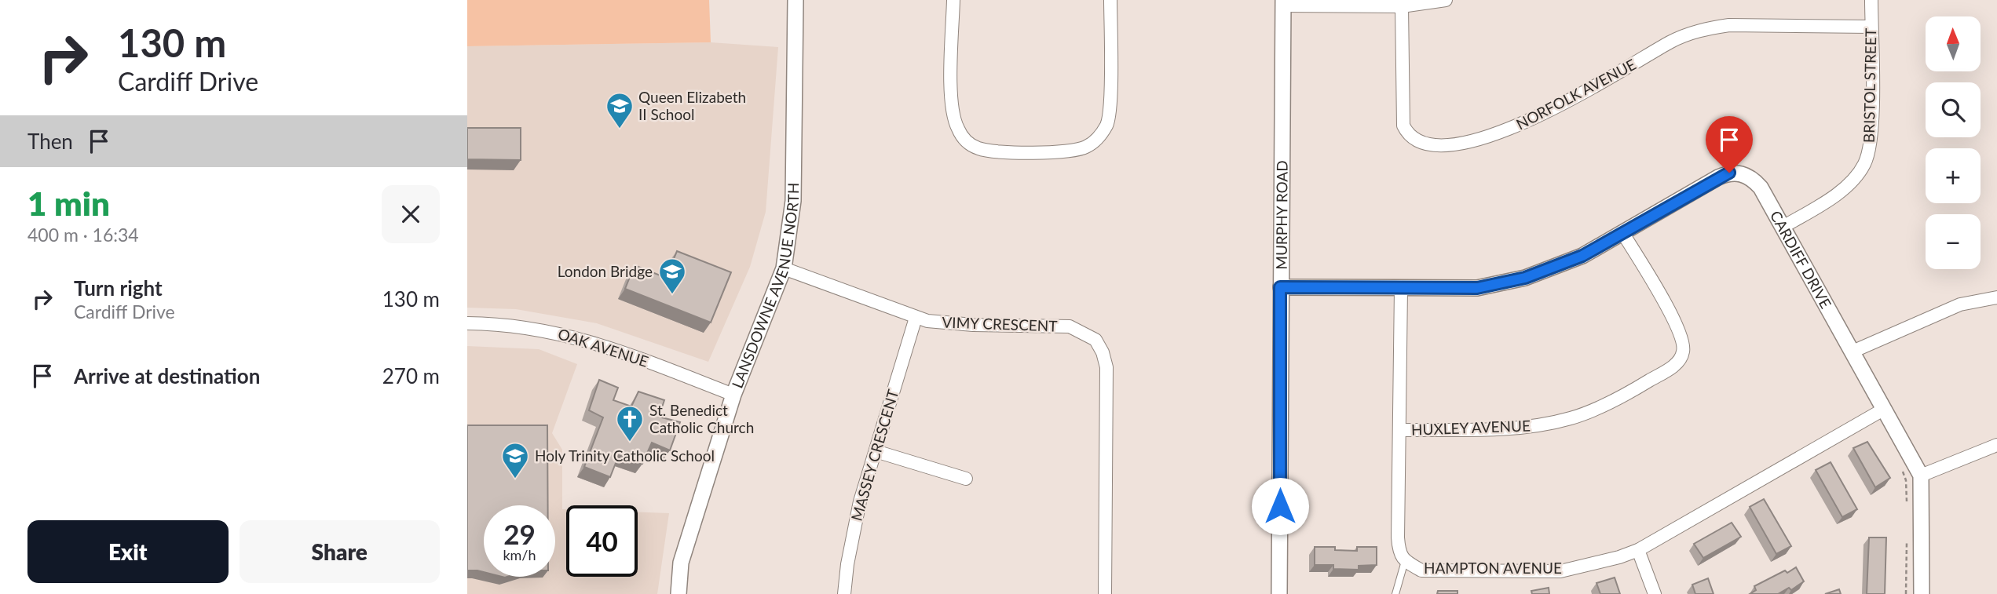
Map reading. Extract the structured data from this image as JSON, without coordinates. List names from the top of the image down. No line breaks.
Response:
{"streets":{"street":["BRISTOL STREET","NORFOLK AVENUE","MURPHY ROAD","CARDIFF DRIVE","LANSDOWNE AVENUE NORTH","VIMY CRESCENT","OAK AVENUE","HUXLEY AVENUE","MASSEY CRESCENT","HAMPTON AVENUE"]},"crossings":[["BRISTOL STREET","NORFOLK AVENUE"],["BRISTOL STREET","CARDIFF DRIVE"],["MURPHY ROAD","CARDIFF DRIVE"],["CARDIFF DRIVE","HUXLEY AVENUE"],["CARDIFF DRIVE","HAMPTON AVENUE"],["LANSDOWNE AVENUE NORTH","VIMY CRESCENT"],["LANSDOWNE AVENUE NORTH","OAK AVENUE"],["VIMY CRESCENT","MASSEY CRESCENT"],["HUXLEY AVENUE","HAMPTON AVENUE"]],"places":{"school or university":["Queen Elizabeth II School","London Bridge","Holy Trinity Catholic School"],"church":["St. Benedict Catholic Church"]},"north":"top","page":{"turn":["130 m","Cardiff Drive"],"map_buttons":["+","−"],"then":"Then","heading":["1 min","400 m · 16:34"],"list":[{"name":"Turn right","note":"Cardiff Drive","value":"130 m"},{"name":"Arrive at destination","value":"270 m"}],"speed":"29 km/h","limit":"40","buttons":["Exit","Share"]}}
